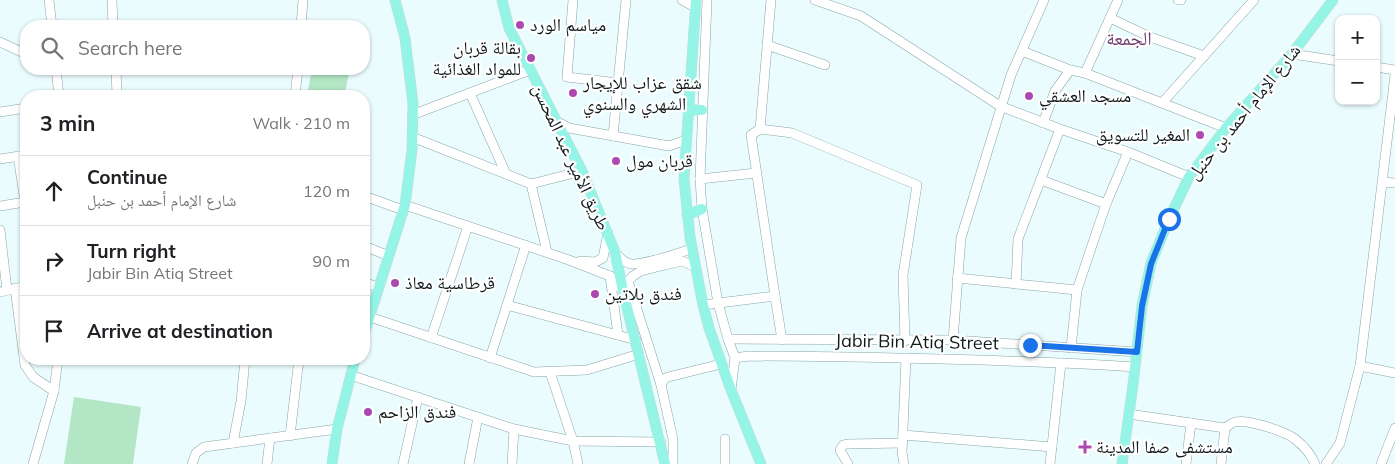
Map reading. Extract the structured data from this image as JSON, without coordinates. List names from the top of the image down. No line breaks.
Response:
{"streets":{"main road":["شارع الإمام أحمد بن حنبل","طريق الأمير عبد المحسن"],"street":["Jabir Bin Atiq Street"]},"crossings":[["شارع الإمام أحمد بن حنبل","Jabir Bin Atiq Street"]],"districts":["الجمعة"],"places":{"other":["مياسم الورد","بقالة قربان للمواد الغذائية","شقق عزاب للإيجار الشهري والسنوي","مسجد العشقي","المغير للتسويق","قربان مول","قرطاسية معاذ","فندق بلاتين","فندق الزاحم"],"health":["مستشفی صفا المدینة"]},"page":{"map_buttons":["+","−"],"search":"Search here","heading":["3 min","Walk · 210 m"],"list":[["Continue","شارع الإمام أحمد بن حنبل","120 m"],["Turn right","Jabir Bin Atiq Street","90 m"],"Arrive at destination"]}}
